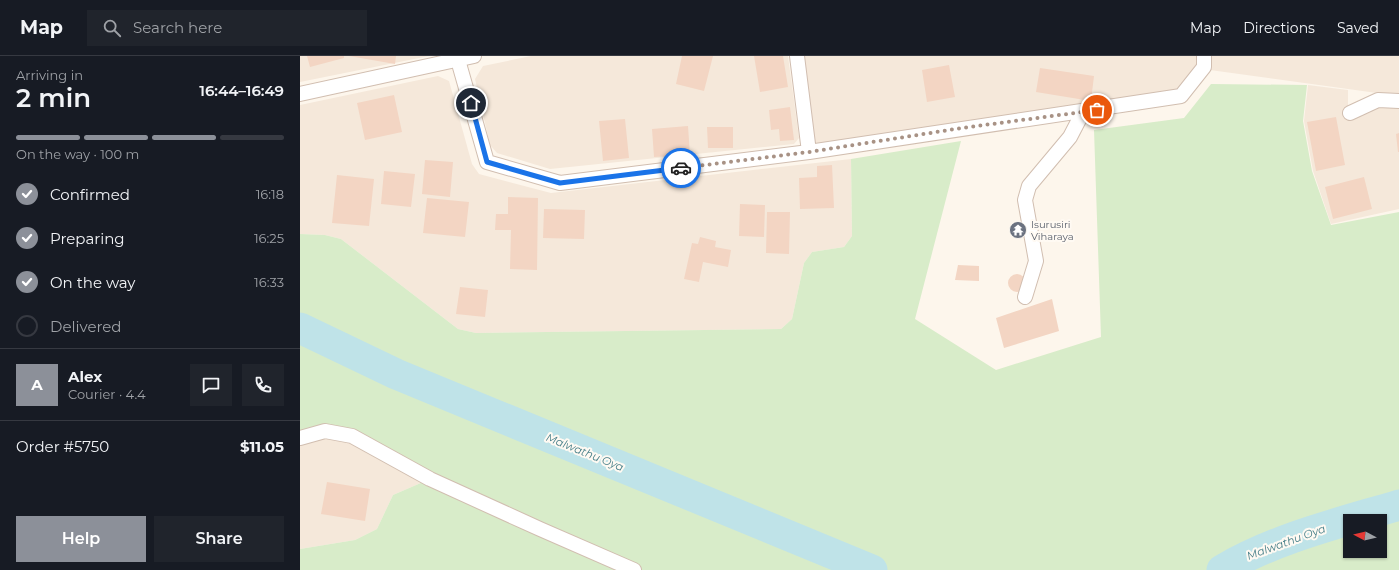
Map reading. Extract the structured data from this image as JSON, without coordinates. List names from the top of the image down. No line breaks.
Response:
{"water":["Malwathu Oya"],"places":{"temple":["Isurusiri Viharaya"]},"north":"left","page":{"header":"Map","search":"Search here","nav":["Map","Directions","Saved"],"heading":["2 min","Arriving in","16:44–16:49"],"panel":["Alex","Courier · 4.4","Order #5750","$11.05"],"bar":"On the way · 100 m","list":[["Confirmed","16:18"],["Preparing","16:25"],["On the way","16:33"],"Delivered"],"round":"A","buttons":["Help","Share"]}}
